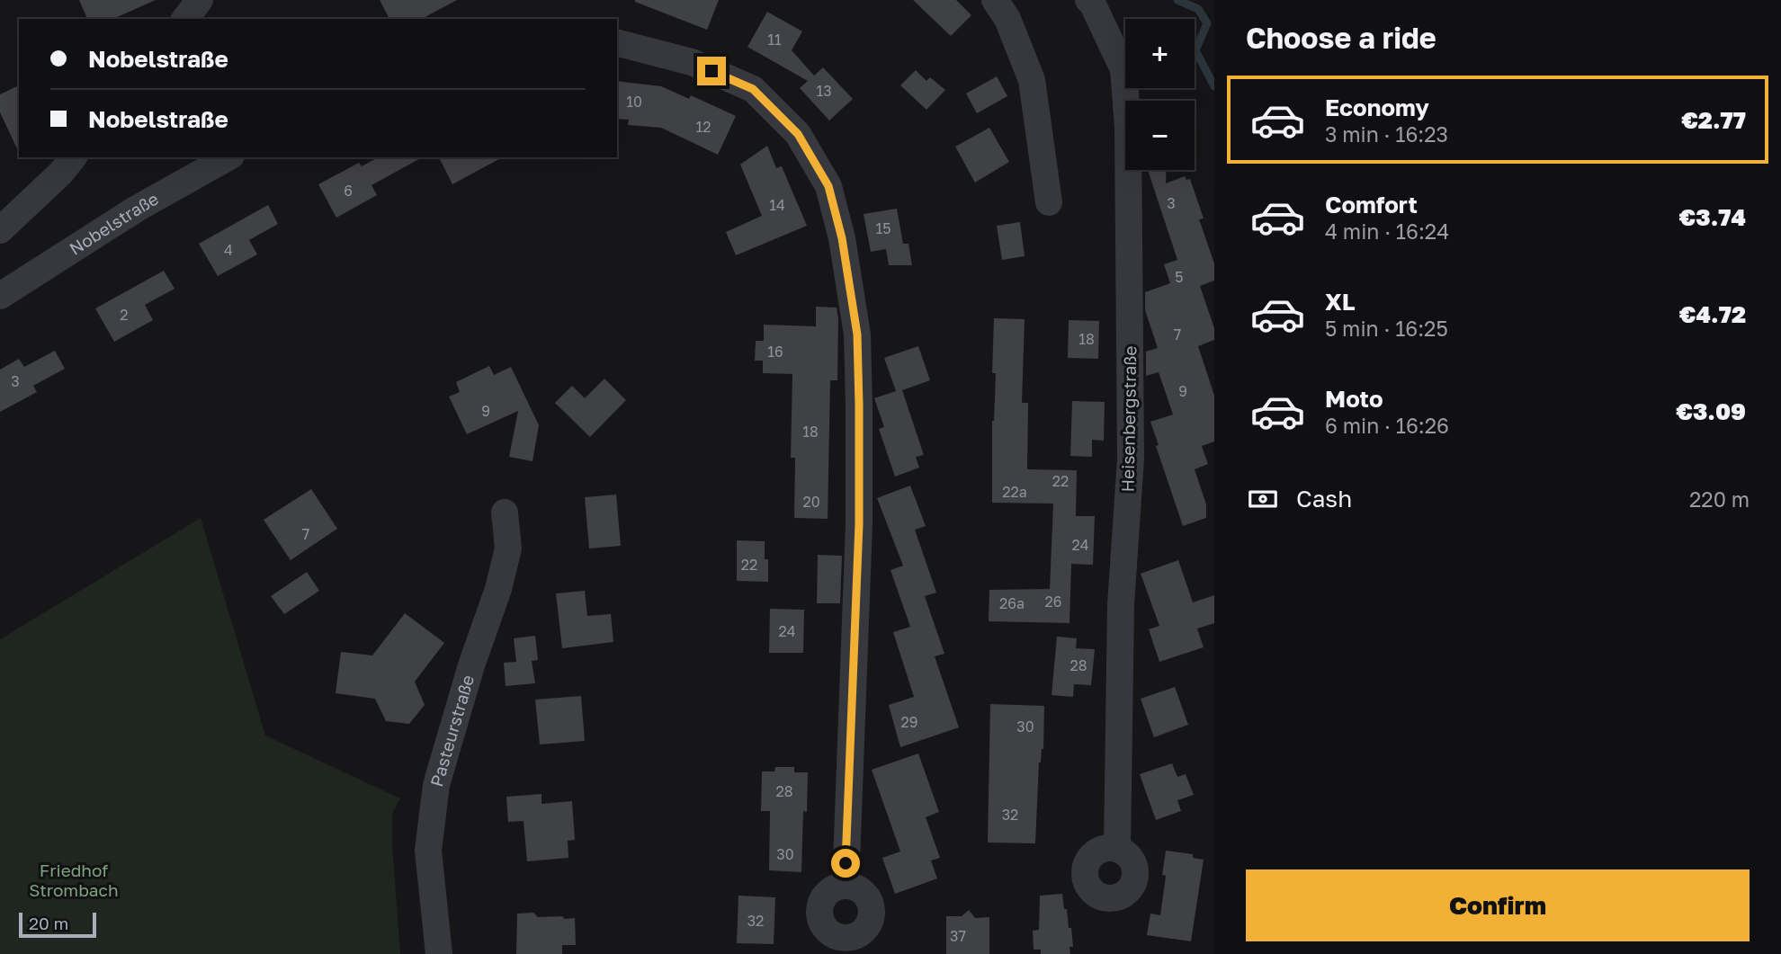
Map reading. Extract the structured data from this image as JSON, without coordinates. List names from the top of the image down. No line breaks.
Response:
{"streets":{"street":["Nobelstraße","Heisenbergstraße","Pasteurstraße"]},"parks":["Friedhof Strombach"],"house_numbers":["11","13","10","12","6","3","14","15","4","5","2","7","18","16","3","9","9","18","22","22a","20","7","24","22","26","26a","24","28","29","30","28","32","30","32","37"],"scale_bar":"20 m","page":{"heading":"Choose a ride","map_buttons":["+","−"],"banner":["Nobelstraße","Nobelstraße"],"list":[{"name":"Economy","note":"3 min · 16:23","value":"€2.77"},{"name":"Comfort","note":"4 min · 16:24","value":"€3.74"},{"name":"XL","note":"5 min · 16:25","value":"€4.72"},{"name":"Moto","note":"6 min · 16:26","value":"€3.09"}],"pay":["Cash","220 m"],"buttons":"Confirm","scale":"20 m"}}
